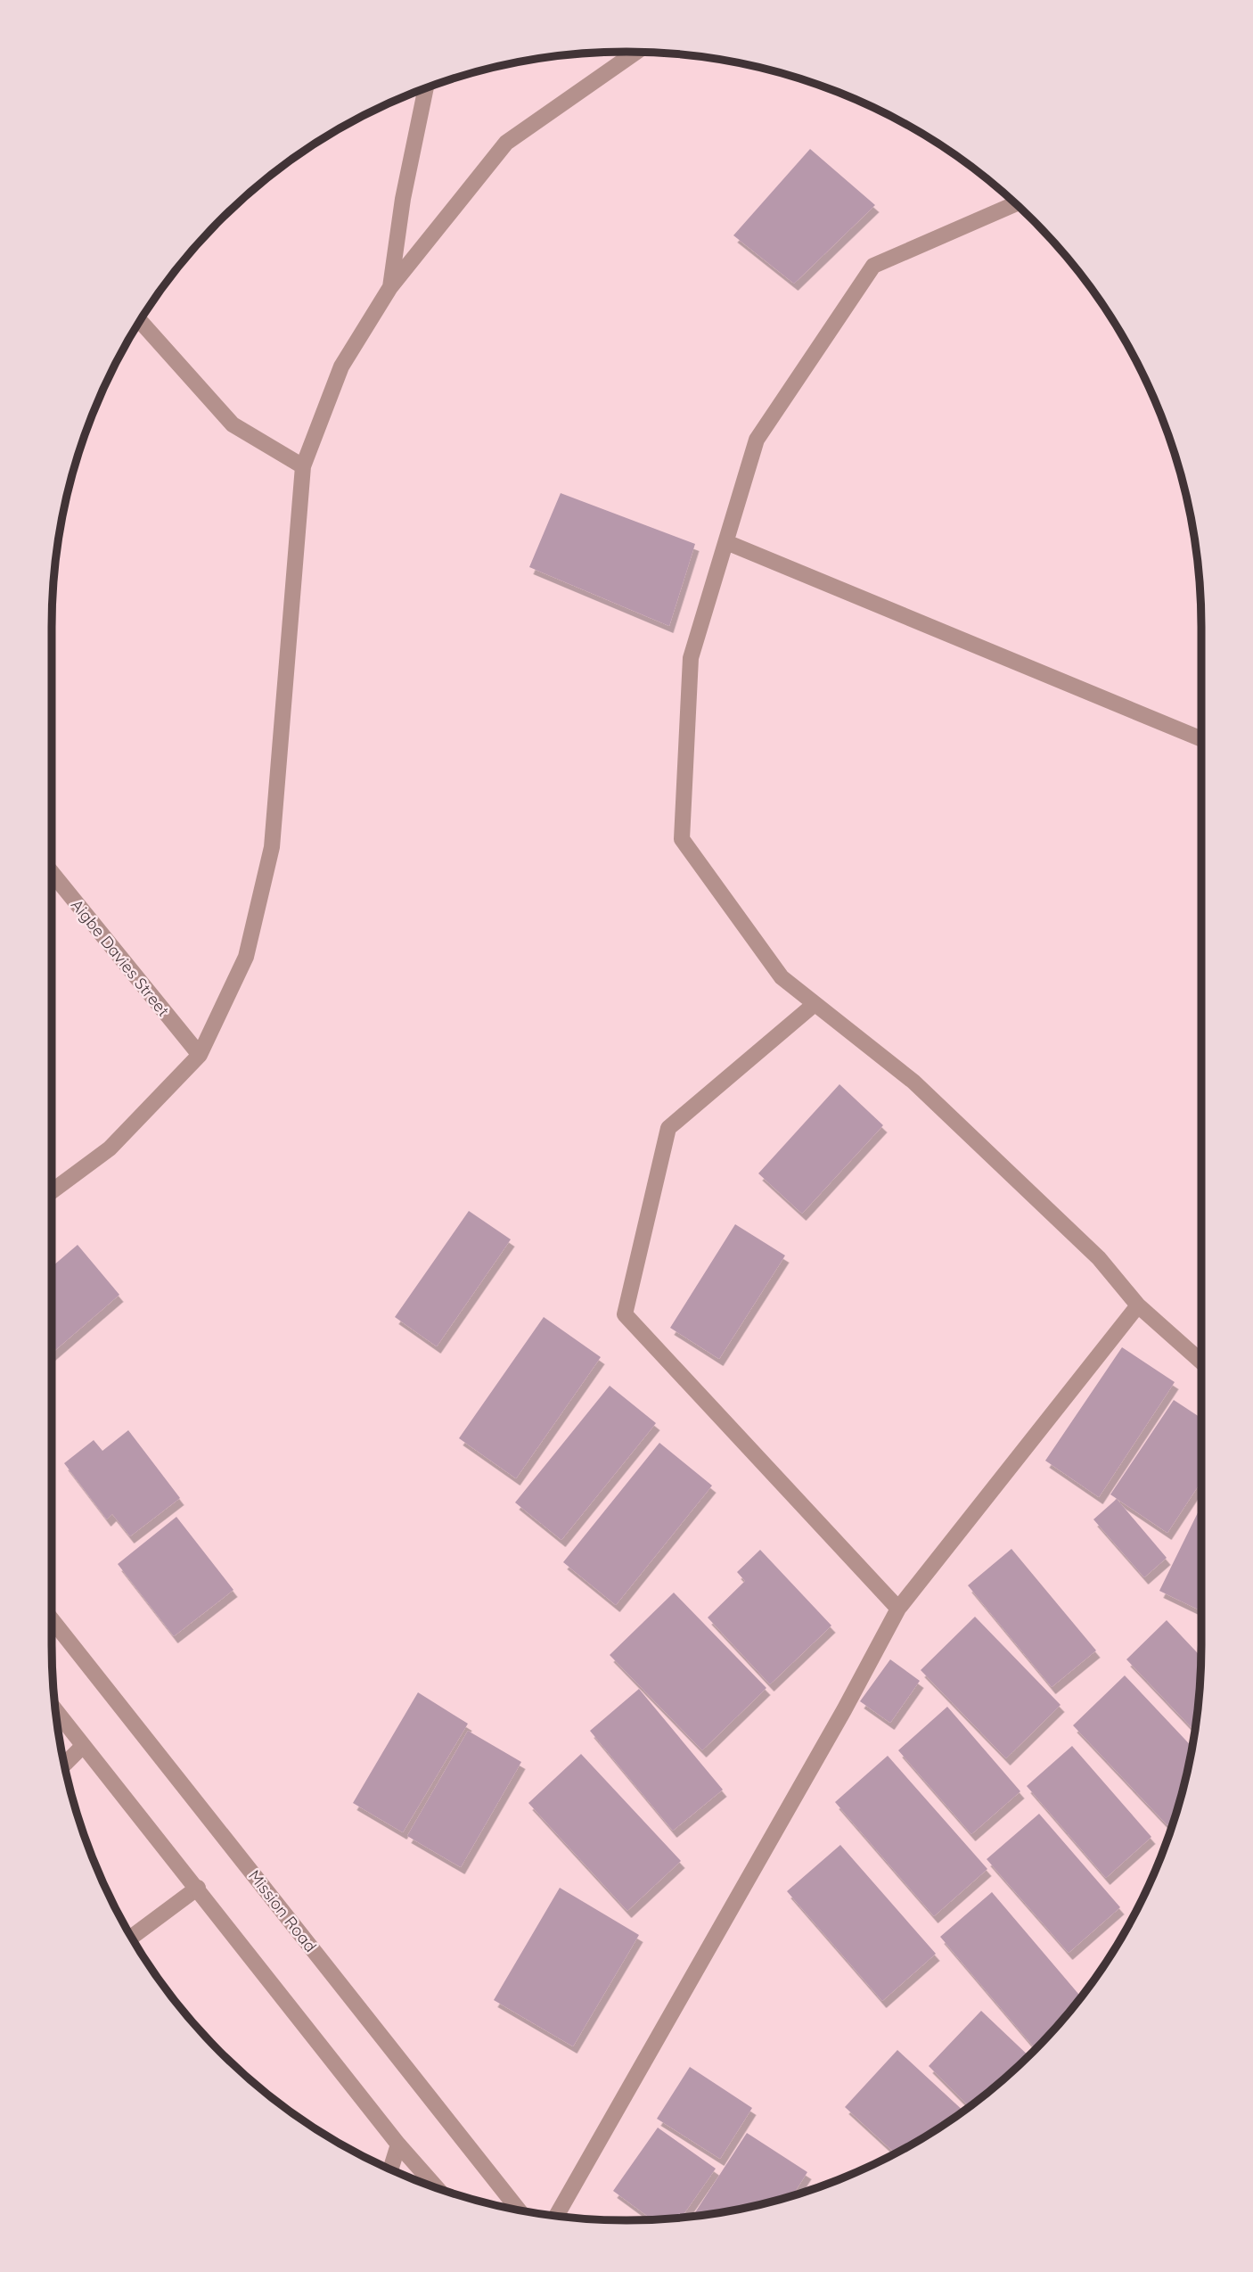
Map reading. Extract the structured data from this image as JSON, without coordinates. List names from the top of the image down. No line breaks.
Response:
{"streets":{"street":["Aigbe Davies Street","Mission Road"]}}
